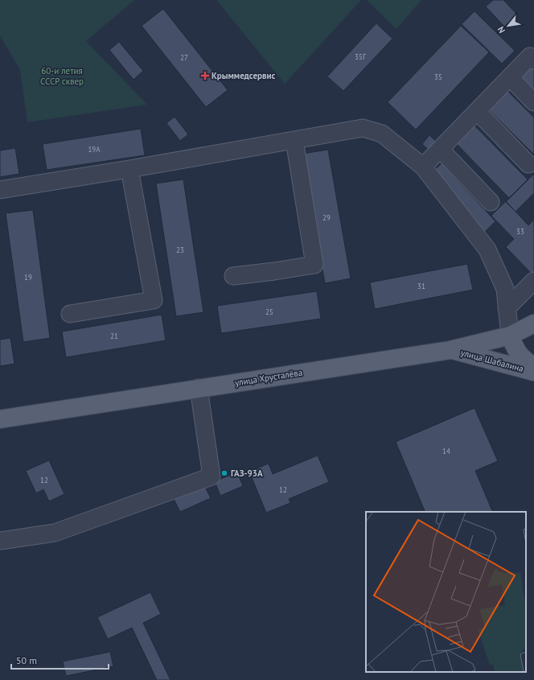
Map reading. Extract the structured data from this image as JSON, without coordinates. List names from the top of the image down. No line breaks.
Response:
{"streets":{"main road":["улица Шабалина","улица Хрусталёва"]},"crossings":[["улица Шабалина","улица Хрусталёва"]],"parks":["60-и летия СССР сквер"],"places":{"health":["Крыммедсервис"],"other":["ГАЗ-93А"]},"house_numbers":["35Г","27","35","19А","29","33","23","19","31","25","21","14","12","12"],"scale_bar":"50 m","north":"bottom left"}
